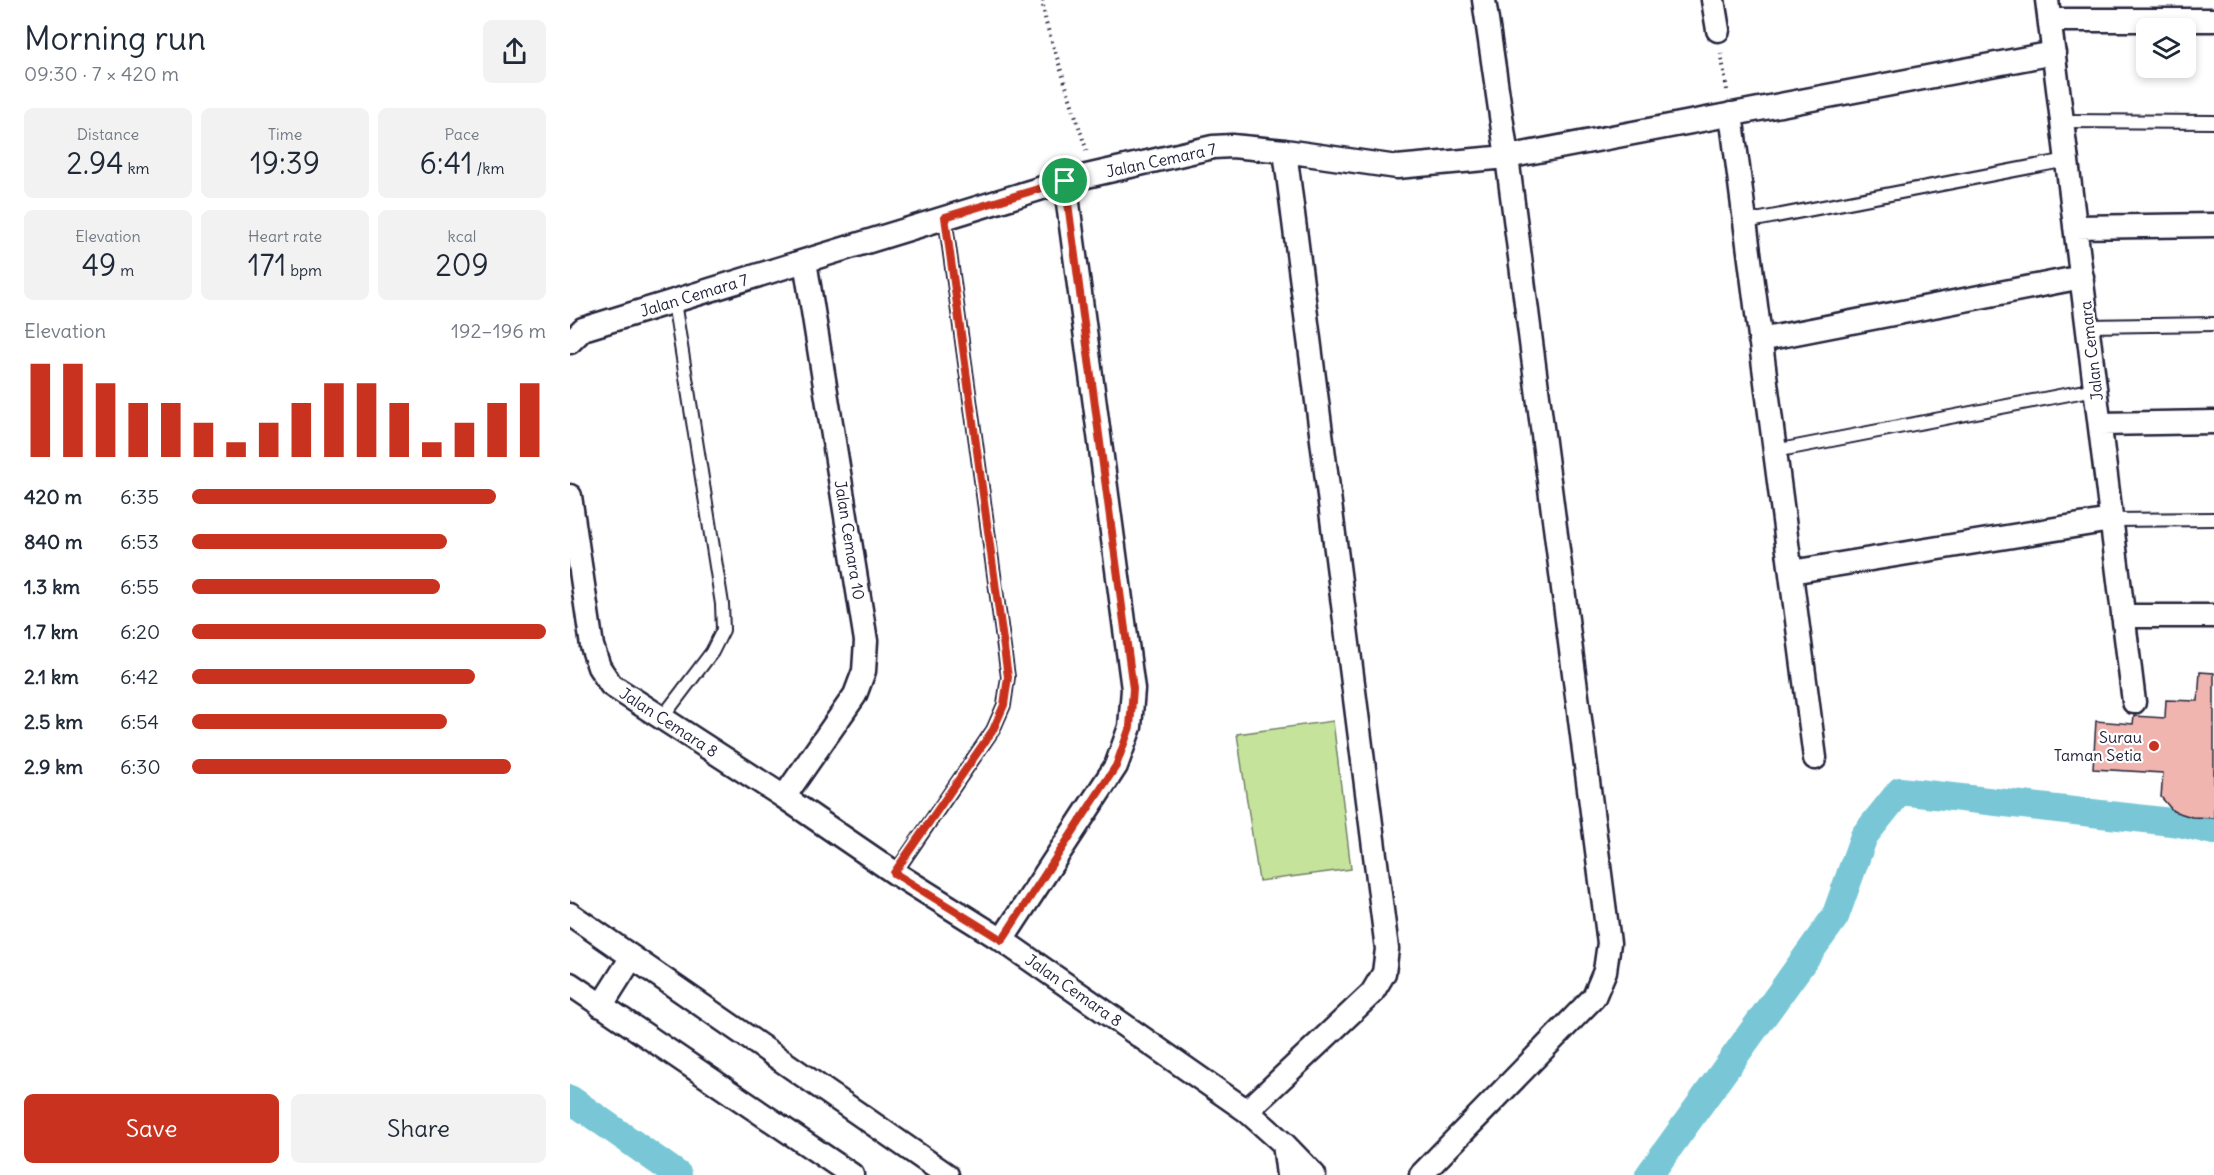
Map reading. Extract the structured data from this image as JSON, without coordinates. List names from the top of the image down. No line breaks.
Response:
{"streets":{"street":["Jalan Cemara 7","Jalan Cemara","Jalan Cemara 10","Jalan Cemara 8"]},"crossings":[["Jalan Cemara 7","Jalan Cemara"],["Jalan Cemara 7","Jalan Cemara 10"],["Jalan Cemara 10","Jalan Cemara 8"]],"places":["Surau Taman Setia"],"page":{"heading":["Morning run","09:30 · 7 × 420 m"],"stats":[["Distance","2.94 km"],["Time","19:39"],["Pace","6:41 /km"],["Elevation","49 m"],["Heart rate","171 bpm"],["kcal","209"]],"chart":["Elevation","192–196 m"],"list":[{"name":"420 m","note":"6:35"},{"name":"840 m","note":"6:53"},{"name":"1.3 km","note":"6:55"},{"name":"1.7 km","note":"6:20"},{"name":"2.1 km","note":"6:42"},{"name":"2.5 km","note":"6:54"},{"name":"2.9 km","note":"6:30"}],"buttons":["Save","Share"]}}
